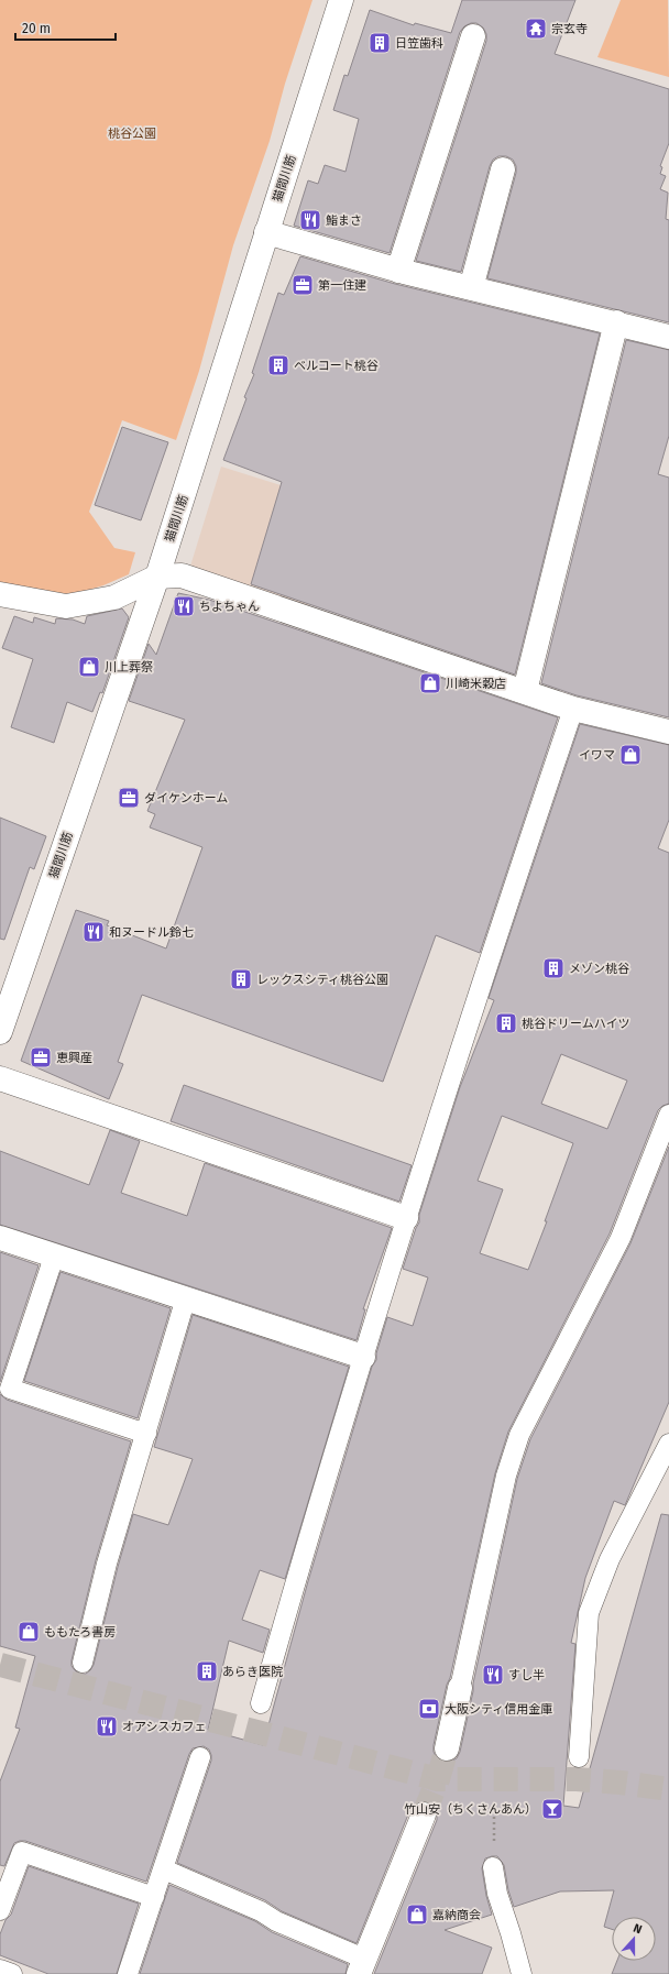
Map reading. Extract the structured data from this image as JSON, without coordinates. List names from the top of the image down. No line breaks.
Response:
{"streets":{"street":["猫間川筋"]},"parks":["桃谷公園"],"places":{"temple":["宗玄寺"],"building":["日笠歯科","ベルコート桃谷","メゾン桃谷","レックスシティ桃谷公園","桃谷ドリームハイツ","あらき医院"],"restaurant":["鮨まさ","ちよちゃん","和ヌードル鈴七","すし半","オアシスカフェ"],"office":["第一住建","ダイケンホーム","恵興産"],"shop":["川上葬祭","川崎米穀店","イワマ","ももたろ書房","嘉納商会"],"bank":["大阪シティ信用金庫"],"bar":["竹山安（ちくさんあん）"]},"scale_bar":"20 m","north":"top"}
